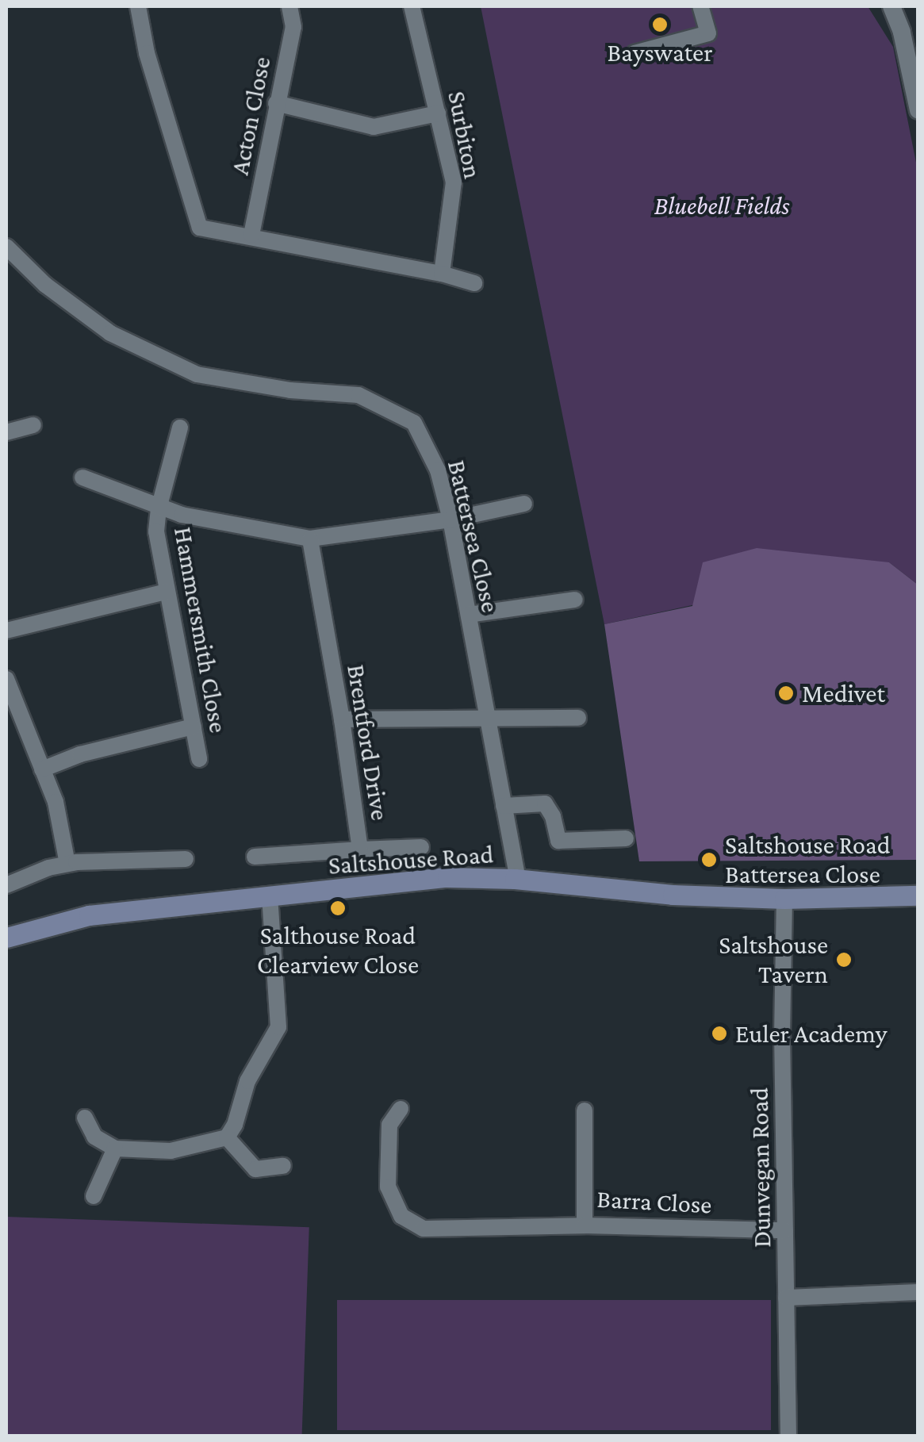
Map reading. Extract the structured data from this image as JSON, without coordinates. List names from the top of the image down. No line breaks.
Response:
{"streets":{"main road":["Saltshouse Road"],"street":["Acton Close","Surbiton","Battersea Close","Hammersmith Close","Brentford Drive","Dunvegan Road","Barra Close"]},"crossings":[["Battersea Close","Saltshouse Road"],["Saltshouse Road","Dunvegan Road"],["Dunvegan Road","Barra Close"]],"parks":["Bluebell Fields"],"places":["Bayswater","Medivet","Saltshouse Road Battersea Close","Salthouse Road Clearview Close","Saltshouse Tavern","Euler Academy"]}
